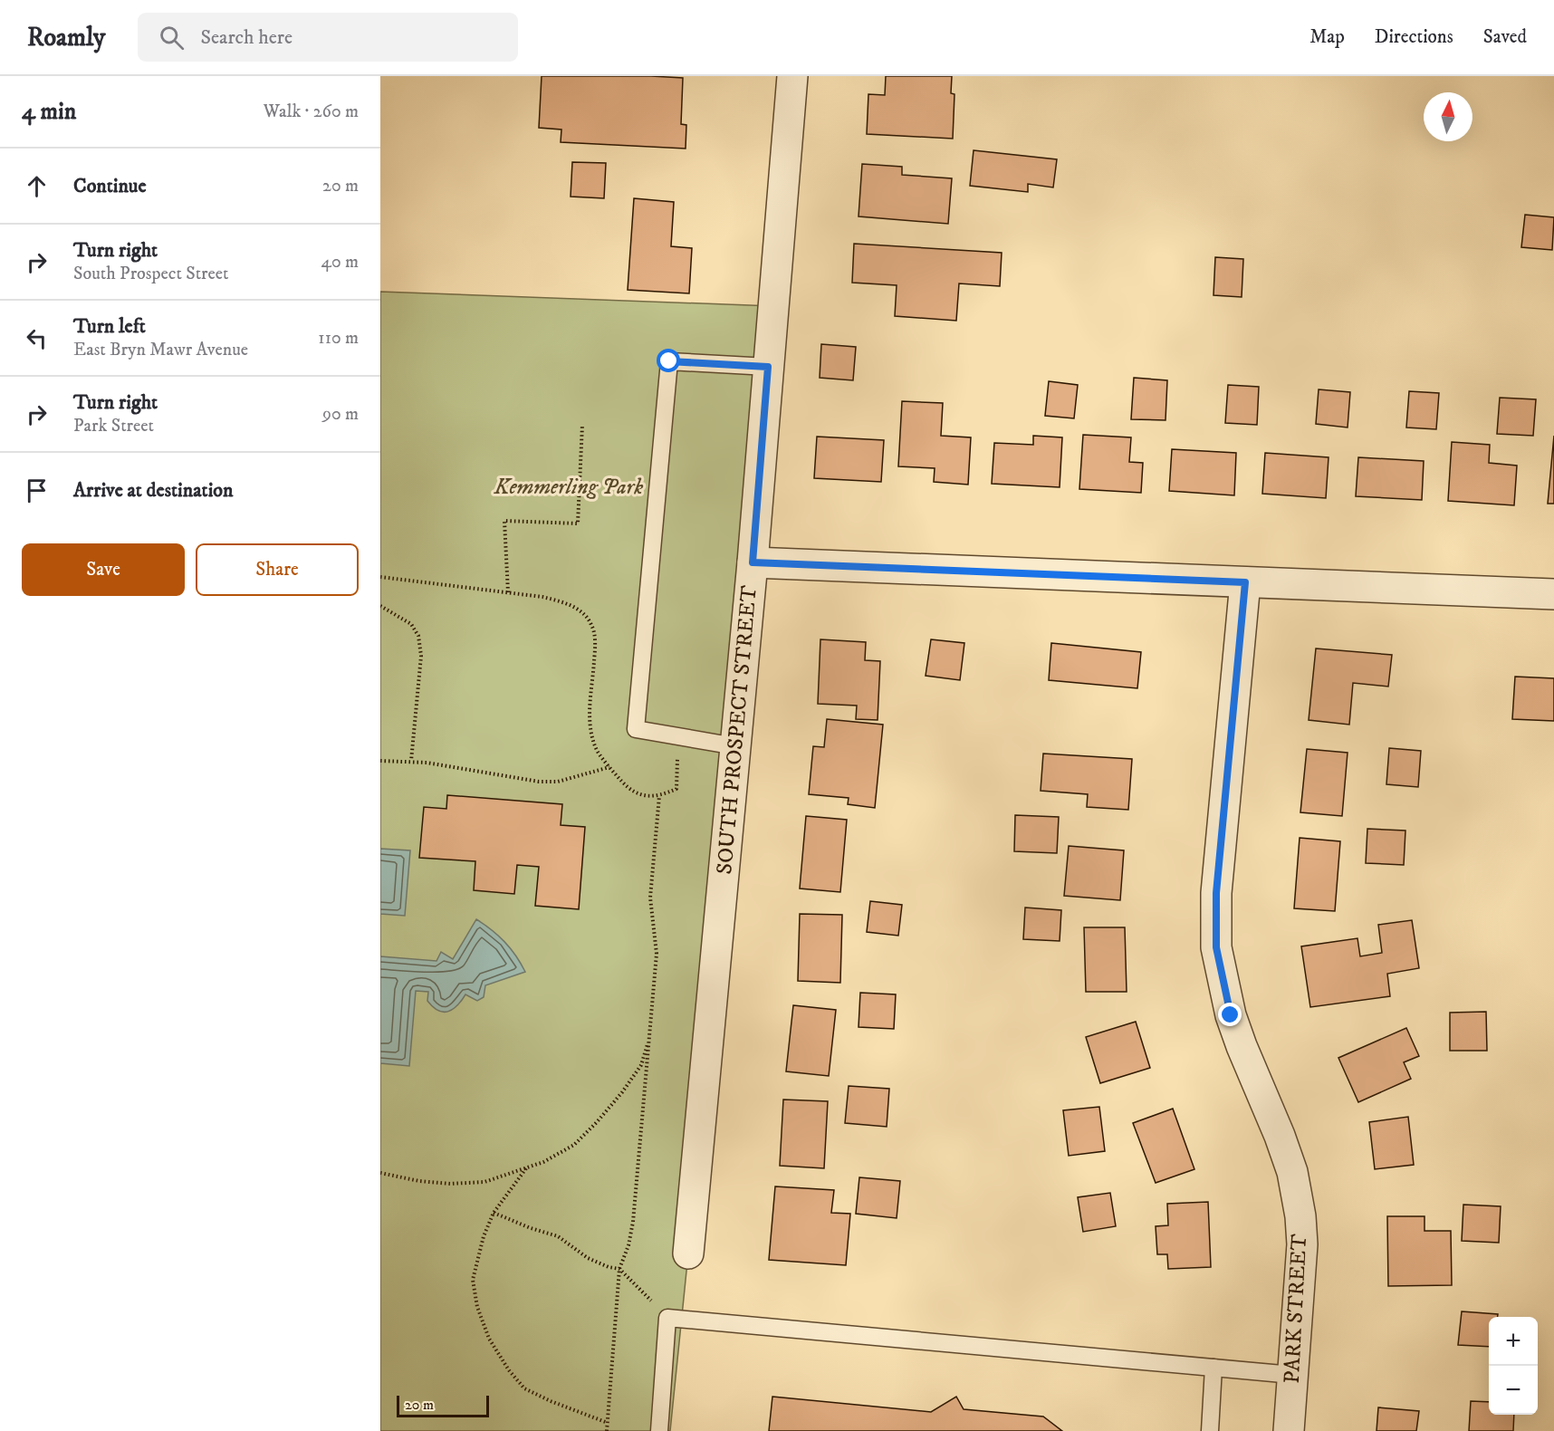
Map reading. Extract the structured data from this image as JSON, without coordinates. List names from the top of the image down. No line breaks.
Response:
{"streets":{"street":["SOUTH PROSPECT STREET","PARK STREET"]},"parks":["Kemmerling Park"],"scale_bar":"20 m","north":"top","page":{"header":"Roamly","search":"Search here","nav":["Map","Directions","Saved"],"heading":["4 min","Walk · 260 m"],"list":[["Continue","20 m"],["Turn right","South Prospect Street","40 m"],["Turn left","East Bryn Mawr Avenue","110 m"],["Turn right","Park Street","90 m"],"Arrive at destination"],"buttons":["Save","Share"],"map_buttons":["+","−"],"scale":"20 m"}}
